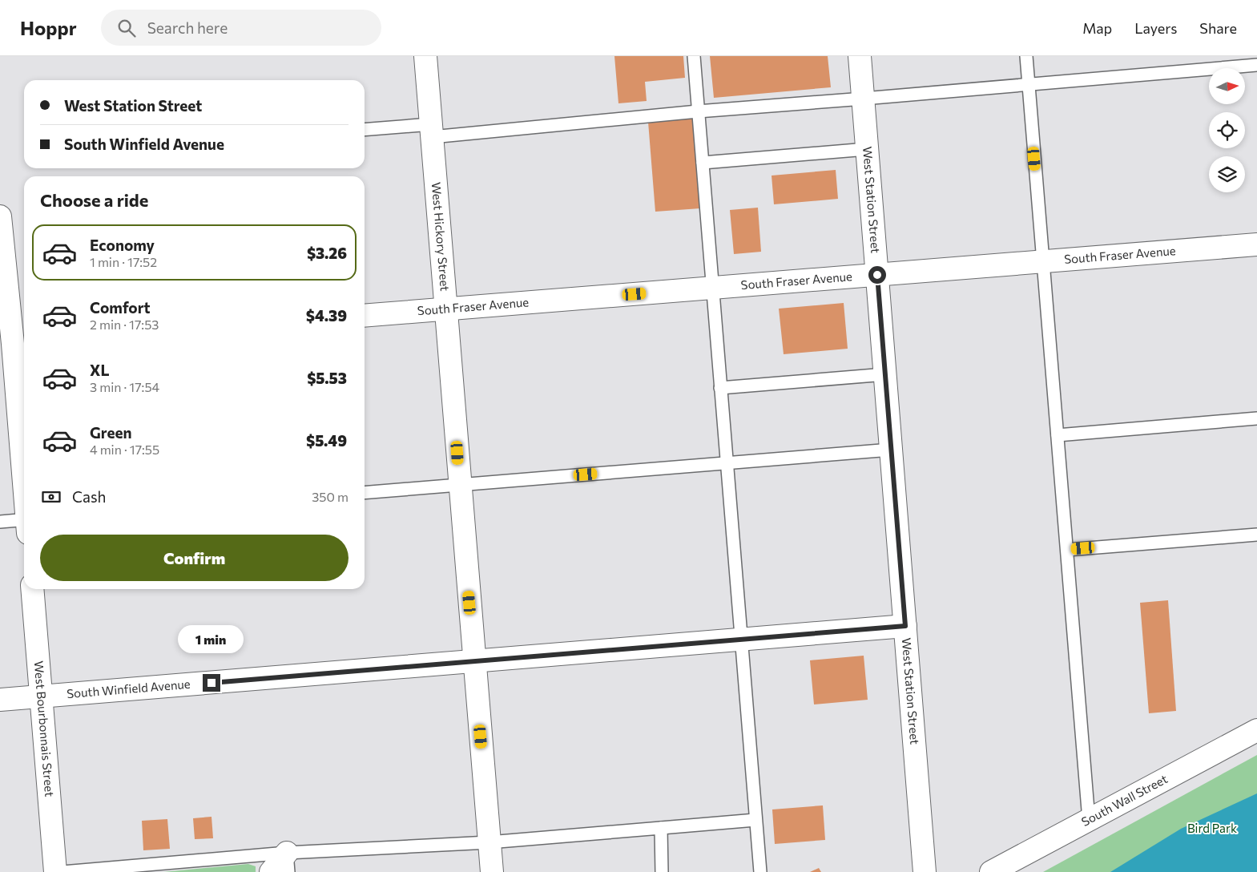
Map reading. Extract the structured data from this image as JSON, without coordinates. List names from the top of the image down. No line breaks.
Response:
{"streets":{"street":["West Station Street","West Hickory Street","South Fraser Avenue","South Winfield Avenue","West Bourbonnais Street","South Wall Street"]},"crossings":[["West Station Street","South Fraser Avenue"],["West Station Street","South Winfield Avenue"],["West Hickory Street","South Fraser Avenue"],["West Hickory Street","South Winfield Avenue"],["South Winfield Avenue","West Bourbonnais Street"]],"parks":["Bird Park"],"north":"right","page":{"header":"Hoppr","search":"Search here","nav":["Map","Layers","Share"],"banner":["West Station Street","South Winfield Avenue"],"heading":"Choose a ride","list":[{"name":"Economy","note":"1 min · 17:52","value":"$3.26"},{"name":"Comfort","note":"2 min · 17:53","value":"$4.39"},{"name":"XL","note":"3 min · 17:54","value":"$5.53"},{"name":"Green","note":"4 min · 17:55","value":"$5.49"}],"pay":["Cash","350 m"],"buttons":"Confirm","bubble":"1 min"}}
